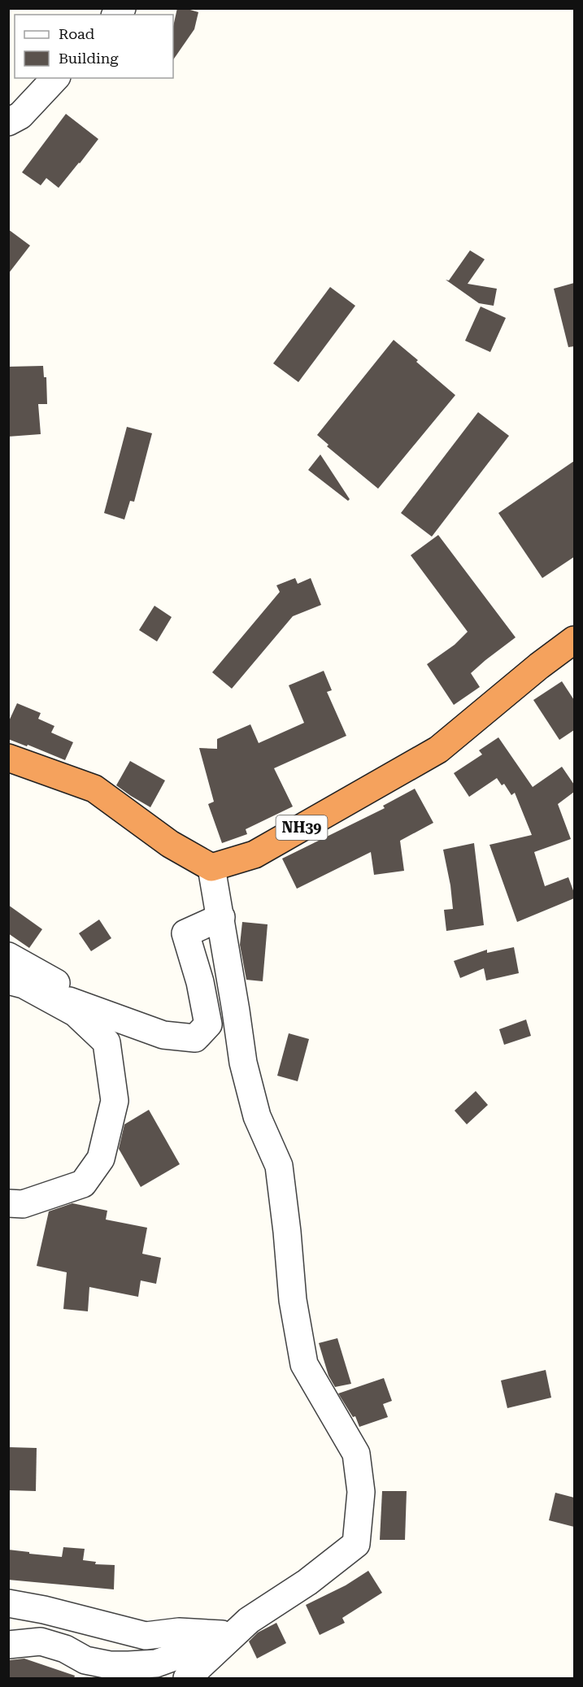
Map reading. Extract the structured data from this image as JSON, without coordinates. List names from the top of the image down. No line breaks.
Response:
{"streets":{"highway":["NH39"]},"legend":["Road","Building"]}
